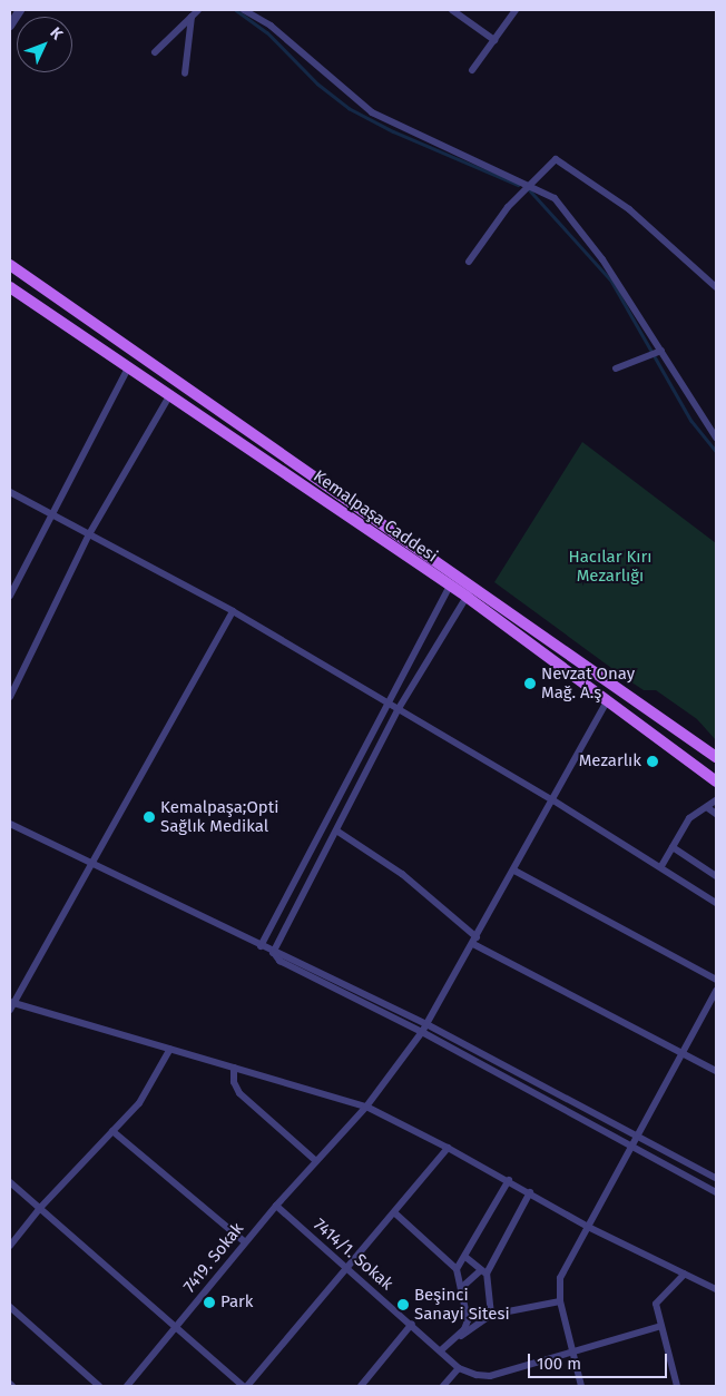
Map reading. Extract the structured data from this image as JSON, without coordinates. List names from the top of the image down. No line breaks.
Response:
{"streets":{"main road":["Kemalpaşa Caddesi"],"street":["7414/1. Sokak","7419. Sokak"]},"crossings":[["Kemalpaşa Caddesi","7419. Sokak"],["7414/1. Sokak","7419. Sokak"]],"parks":["Hacılar Kırı Mezarlığı"],"places":["Nevzat Onay Mağ. A.ş","Mezarlık","Kemalpaşa;Opti Sağlık Medikal","Park","Beşinci Sanayi Sitesi"],"scale_bar":"100 m","north":"top right"}
